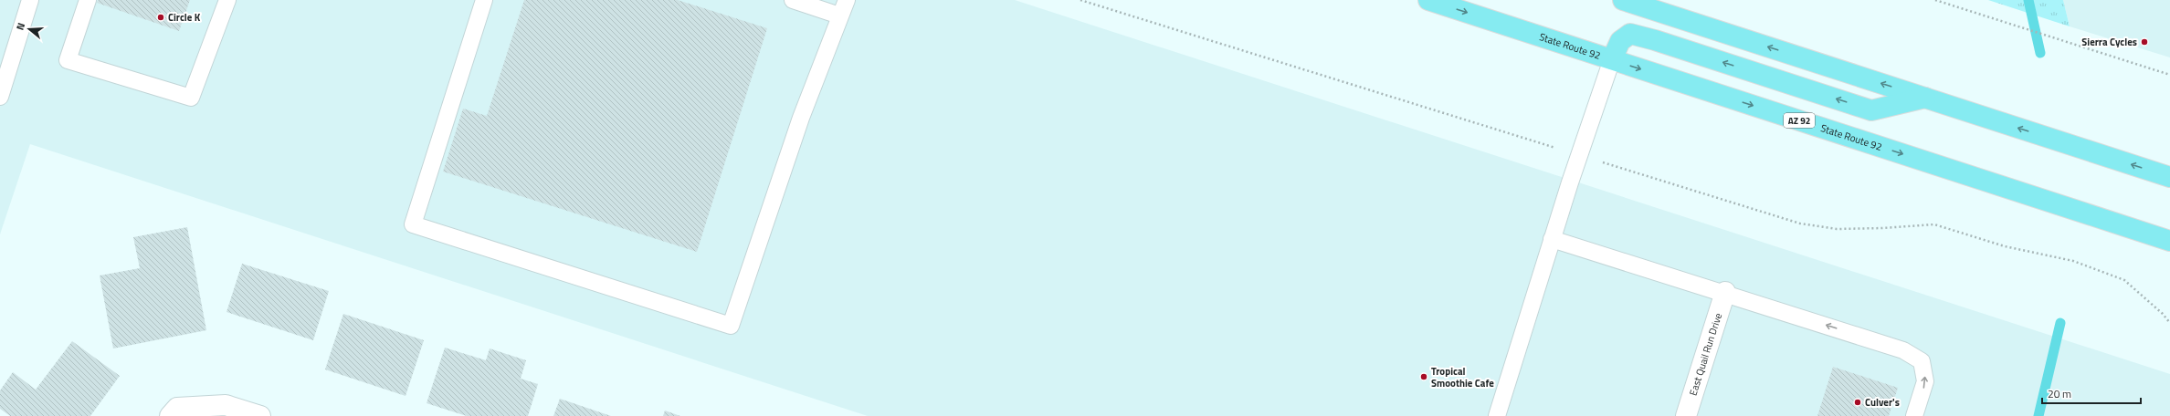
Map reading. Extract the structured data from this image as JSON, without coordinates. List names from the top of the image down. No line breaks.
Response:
{"streets":{"main road":["State Route 92","AZ 92"],"street":["East Quail Run Drive"]},"places":["Circle K","Sierra Cycles","Tropical Smoothie Cafe","Culver's"],"scale_bar":"20 m","north":"left"}
